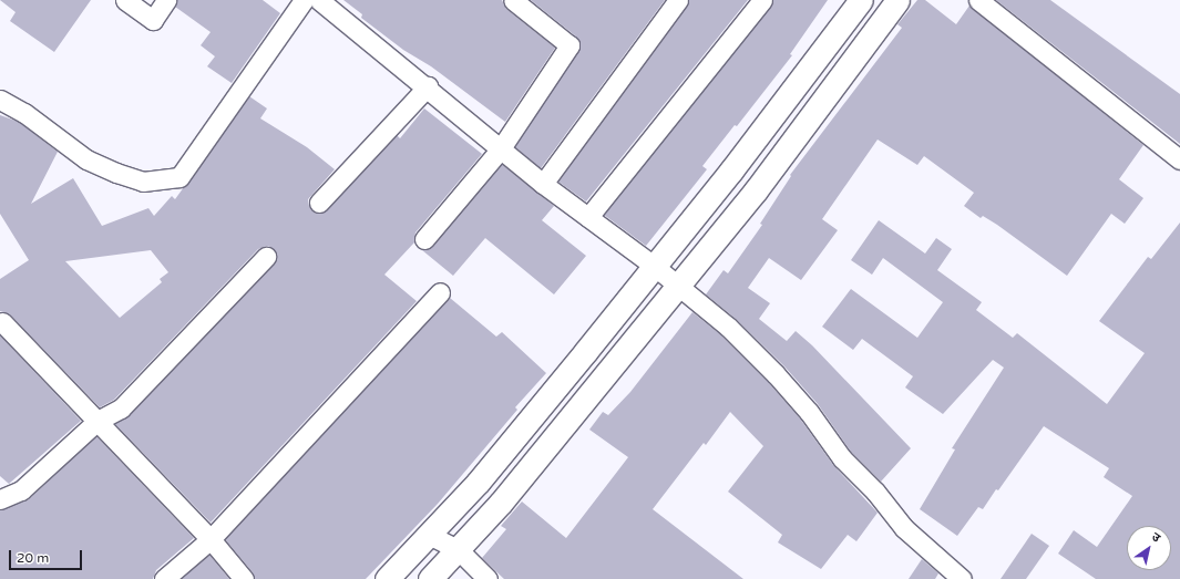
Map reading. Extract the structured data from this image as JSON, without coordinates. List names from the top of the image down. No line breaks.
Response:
{"scale_bar":"20 m","north":"top right"}
